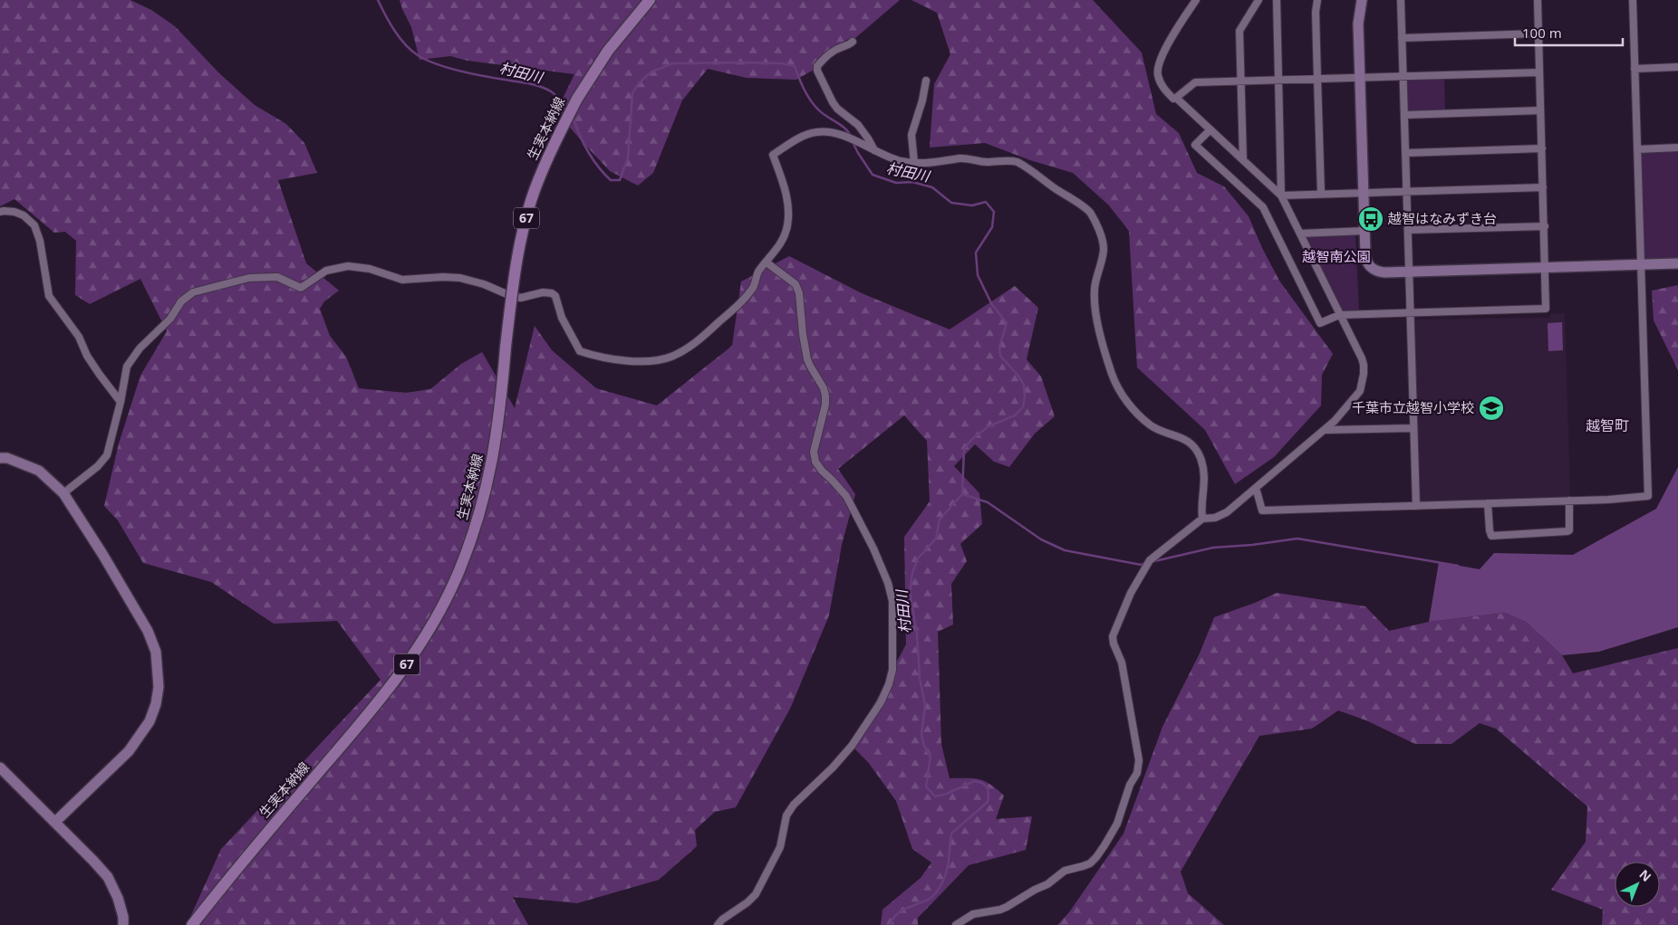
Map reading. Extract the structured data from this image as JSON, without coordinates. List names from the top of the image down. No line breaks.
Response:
{"streets":{"main road":["生実本納線","67"]},"districts":["越智町"],"water":["村田川"],"parks":["越智南公園"],"places":{"bus stop":["越智はなみずき台"],"school or university":["千葉市立越智小学校"]},"scale_bar":"100 m","north":"top right"}
